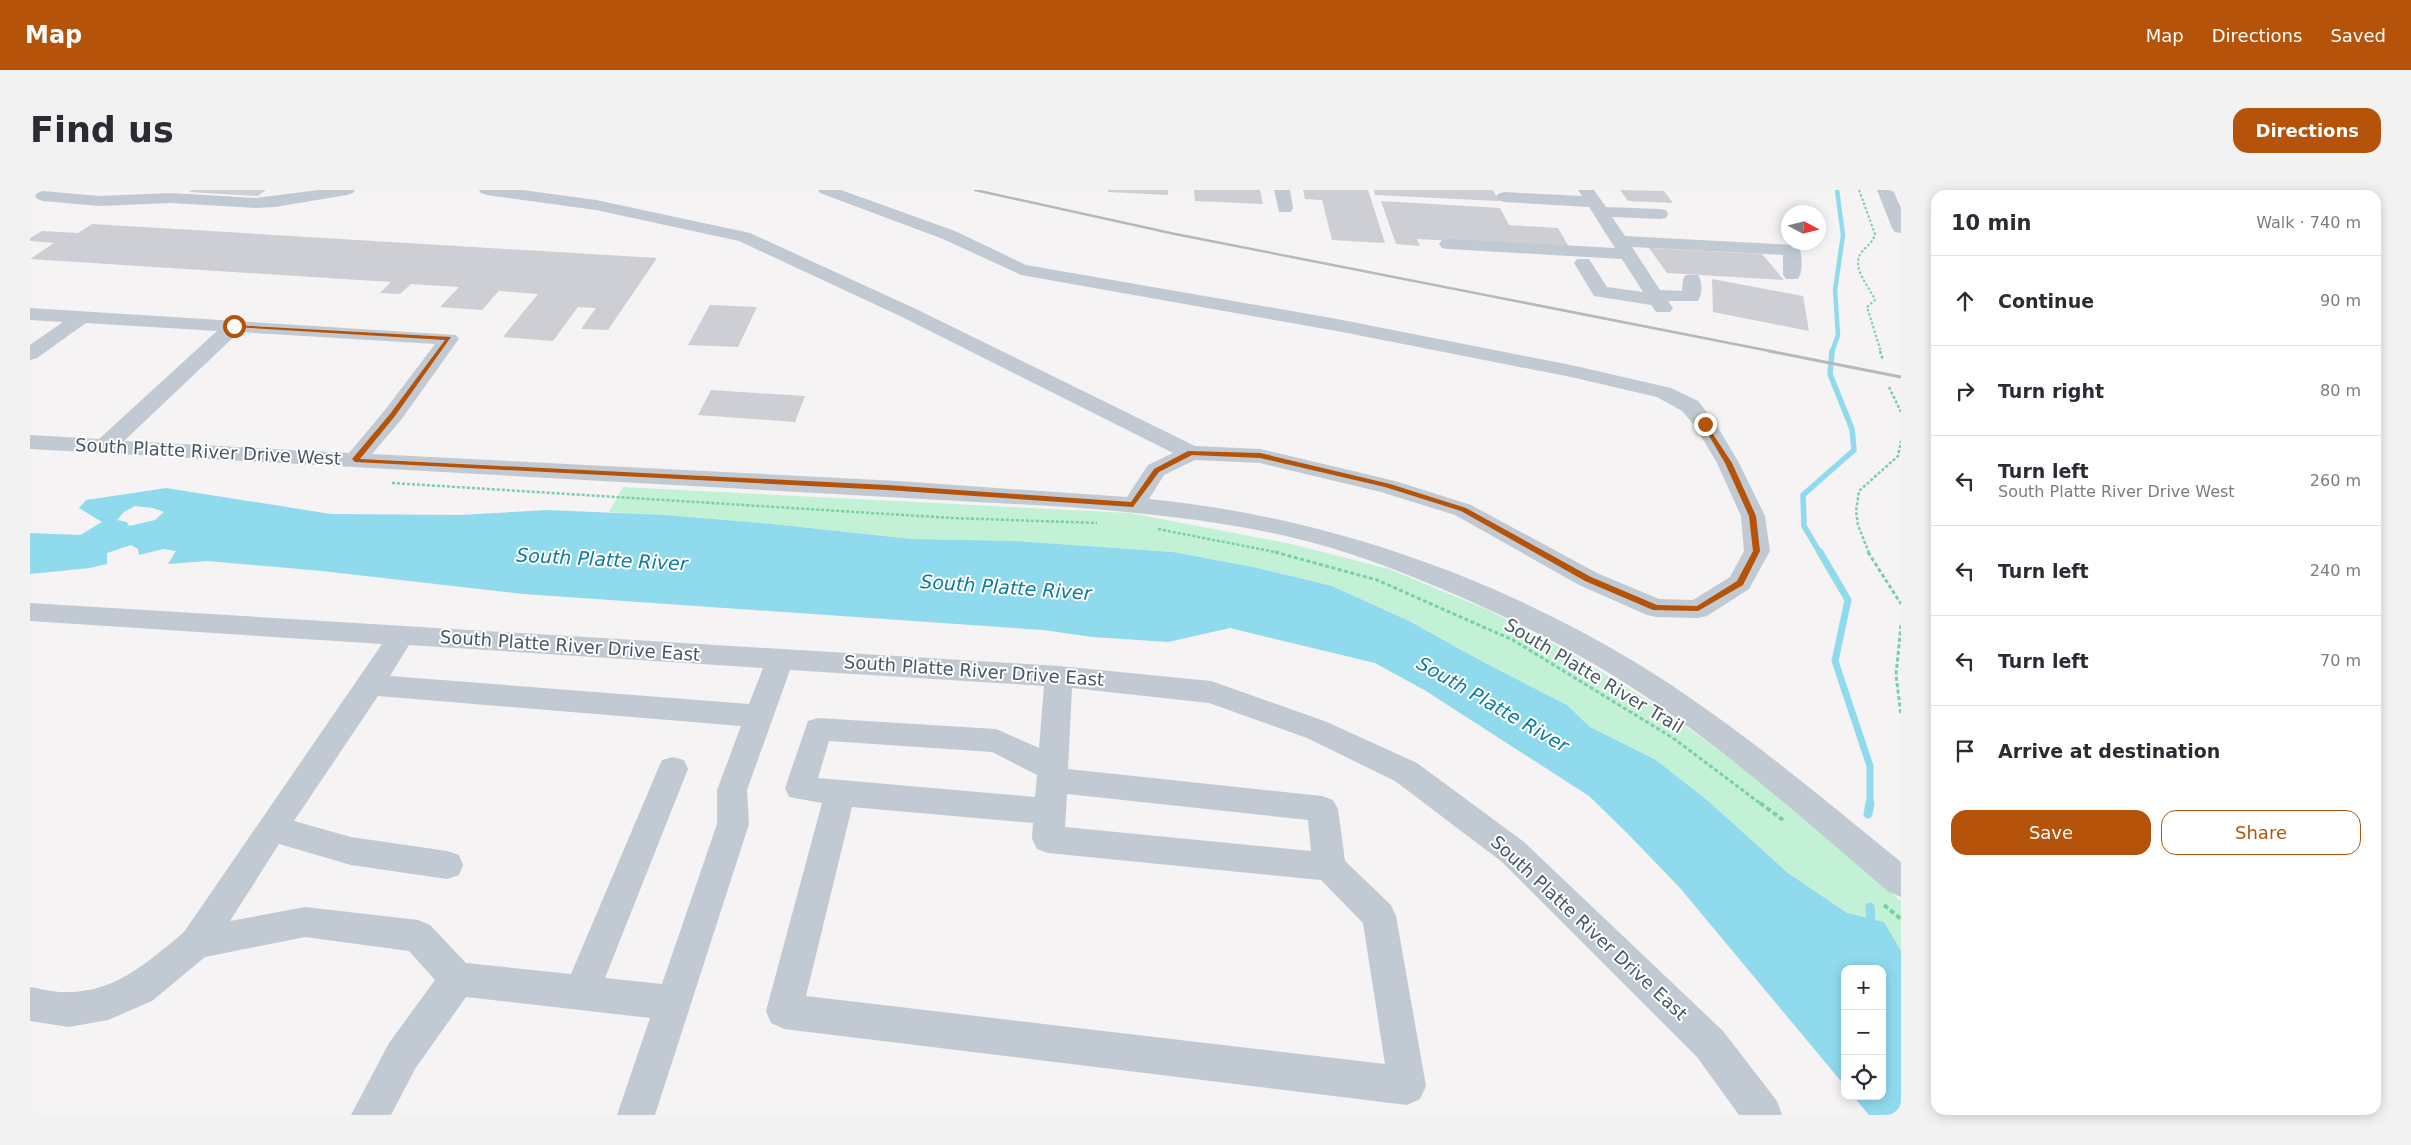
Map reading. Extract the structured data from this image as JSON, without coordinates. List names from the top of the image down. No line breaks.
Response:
{"streets":{"street":["South Platte River Drive West","South Platte River Drive East"],"path":["South Platte River Trail"]},"water":["South Platte River"],"north":"right","page":{"header":"Map","nav":["Map","Directions","Saved"],"buttons":["Directions",["Save","Share"]],"title":"Find us","heading":["10 min","Walk · 740 m"],"list":[["Continue","90 m"],["Turn right","80 m"],["Turn left","South Platte River Drive West","260 m"],["Turn left","240 m"],["Turn left","70 m"],"Arrive at destination"],"map_buttons":["+","−"]}}
